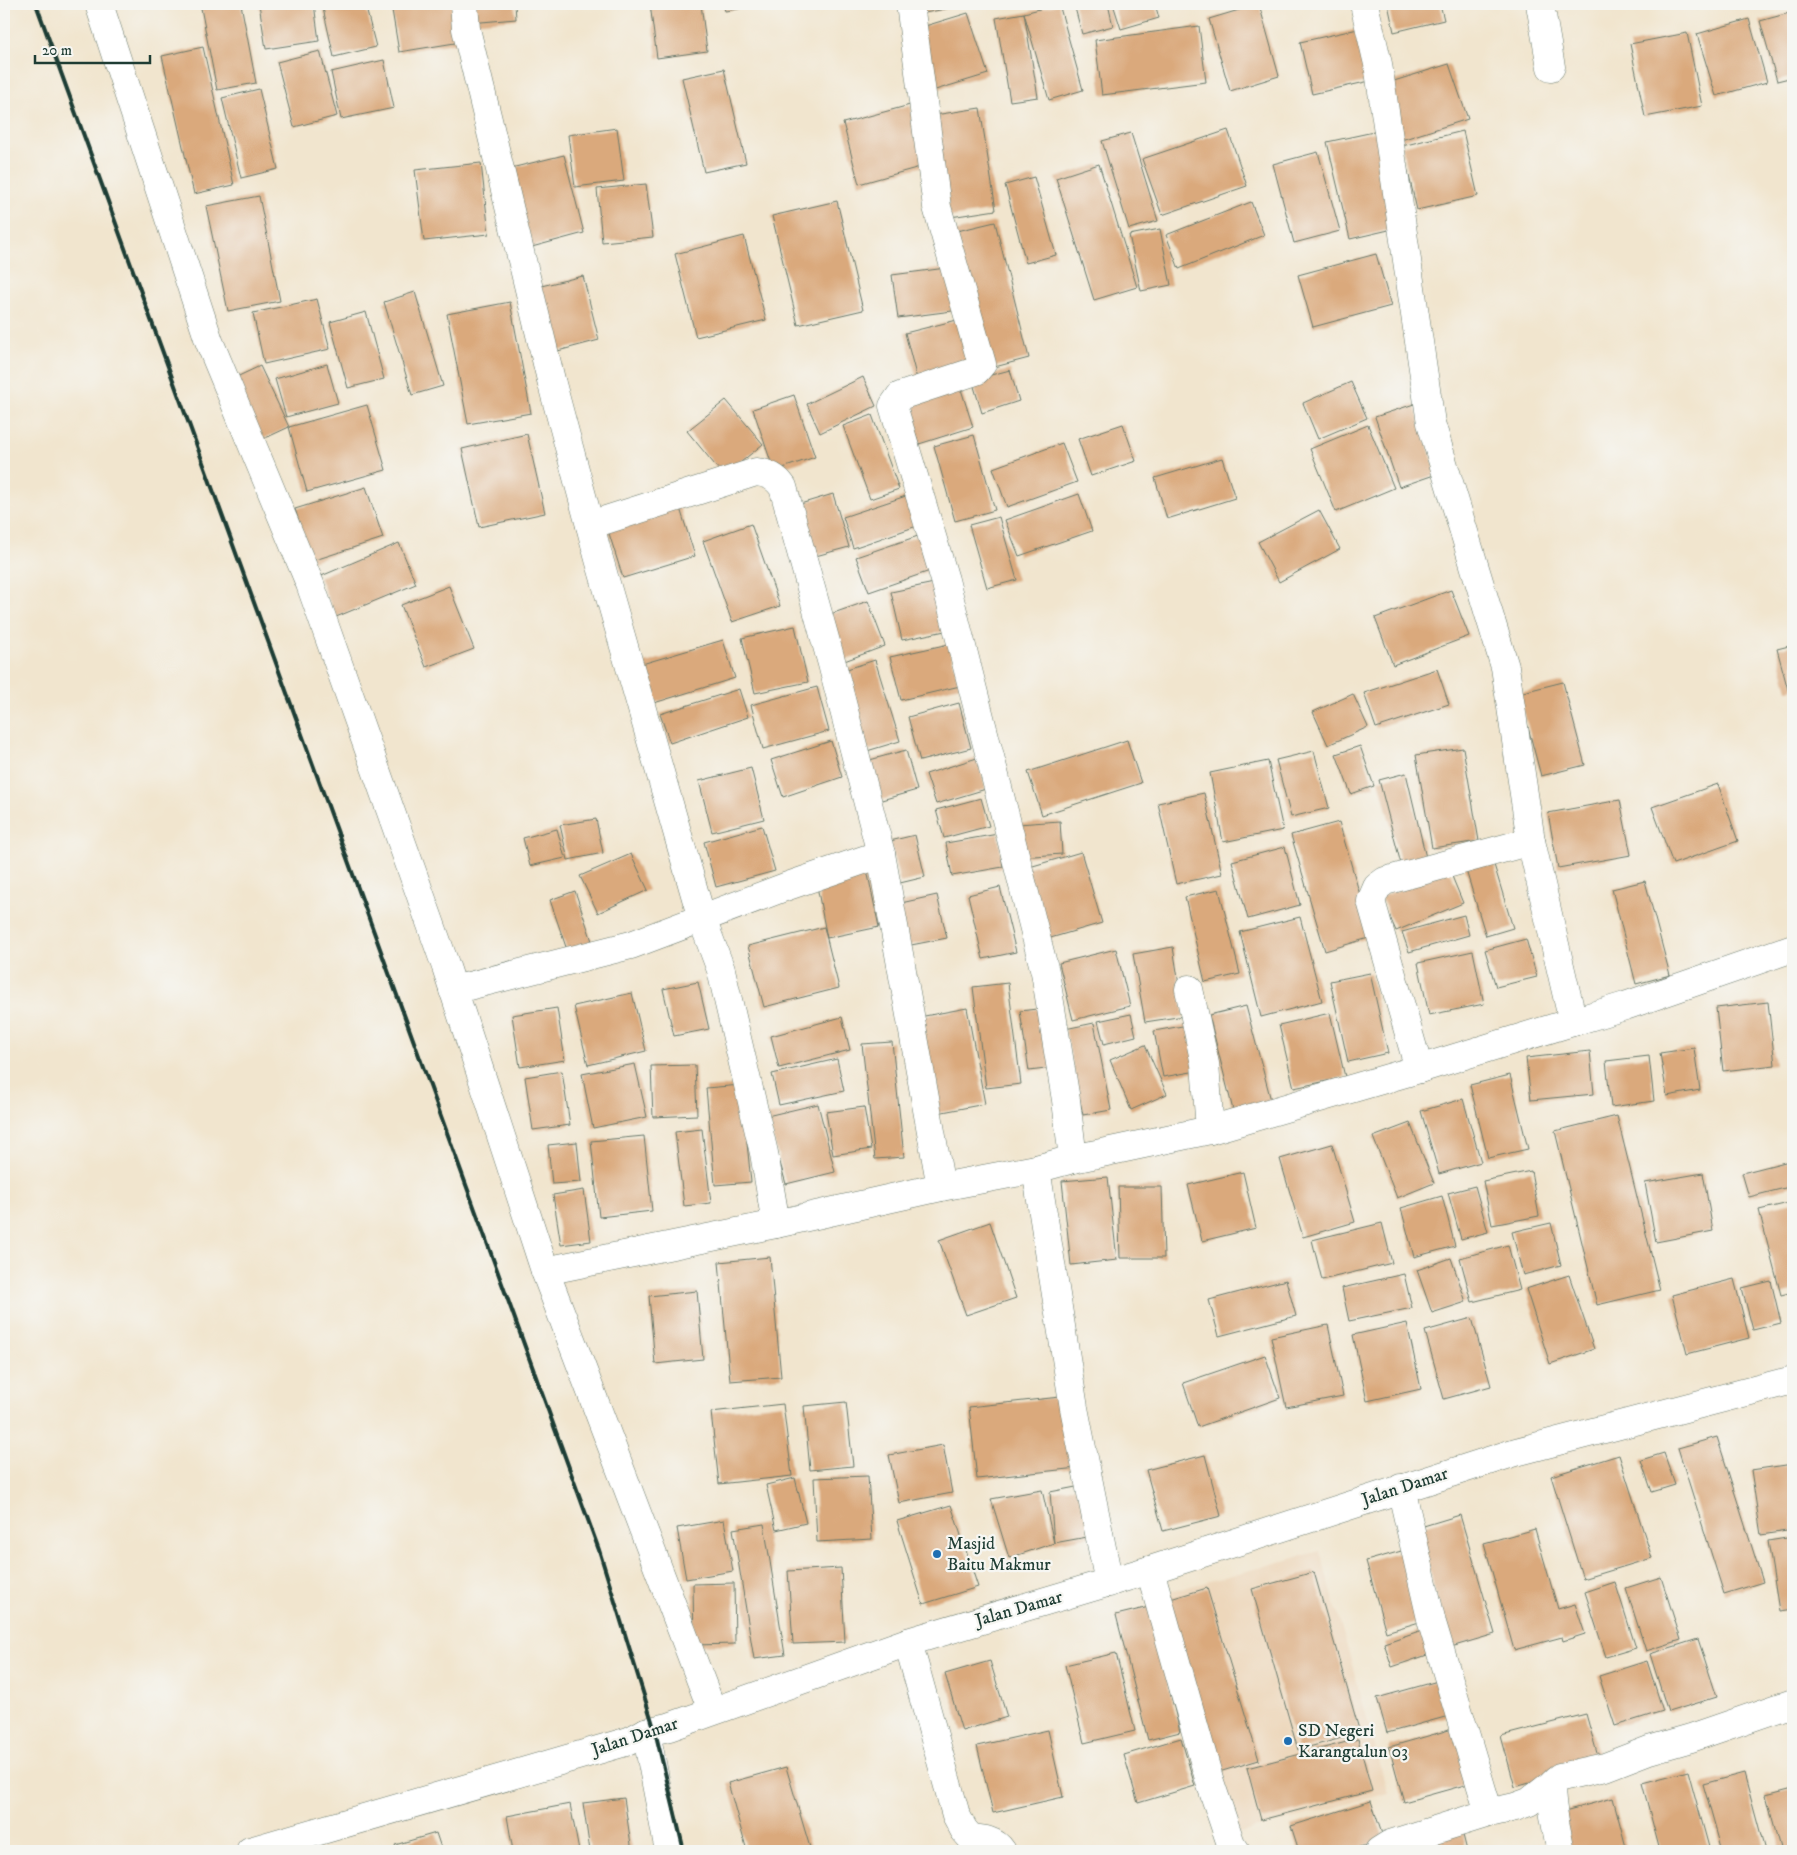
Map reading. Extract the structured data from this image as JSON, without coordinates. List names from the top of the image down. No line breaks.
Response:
{"streets":{"street":["Jalan Damar"]},"places":["Masjid Baitu Makmur","SD Negeri Karangtalun 03"],"scale_bar":"20 m"}
